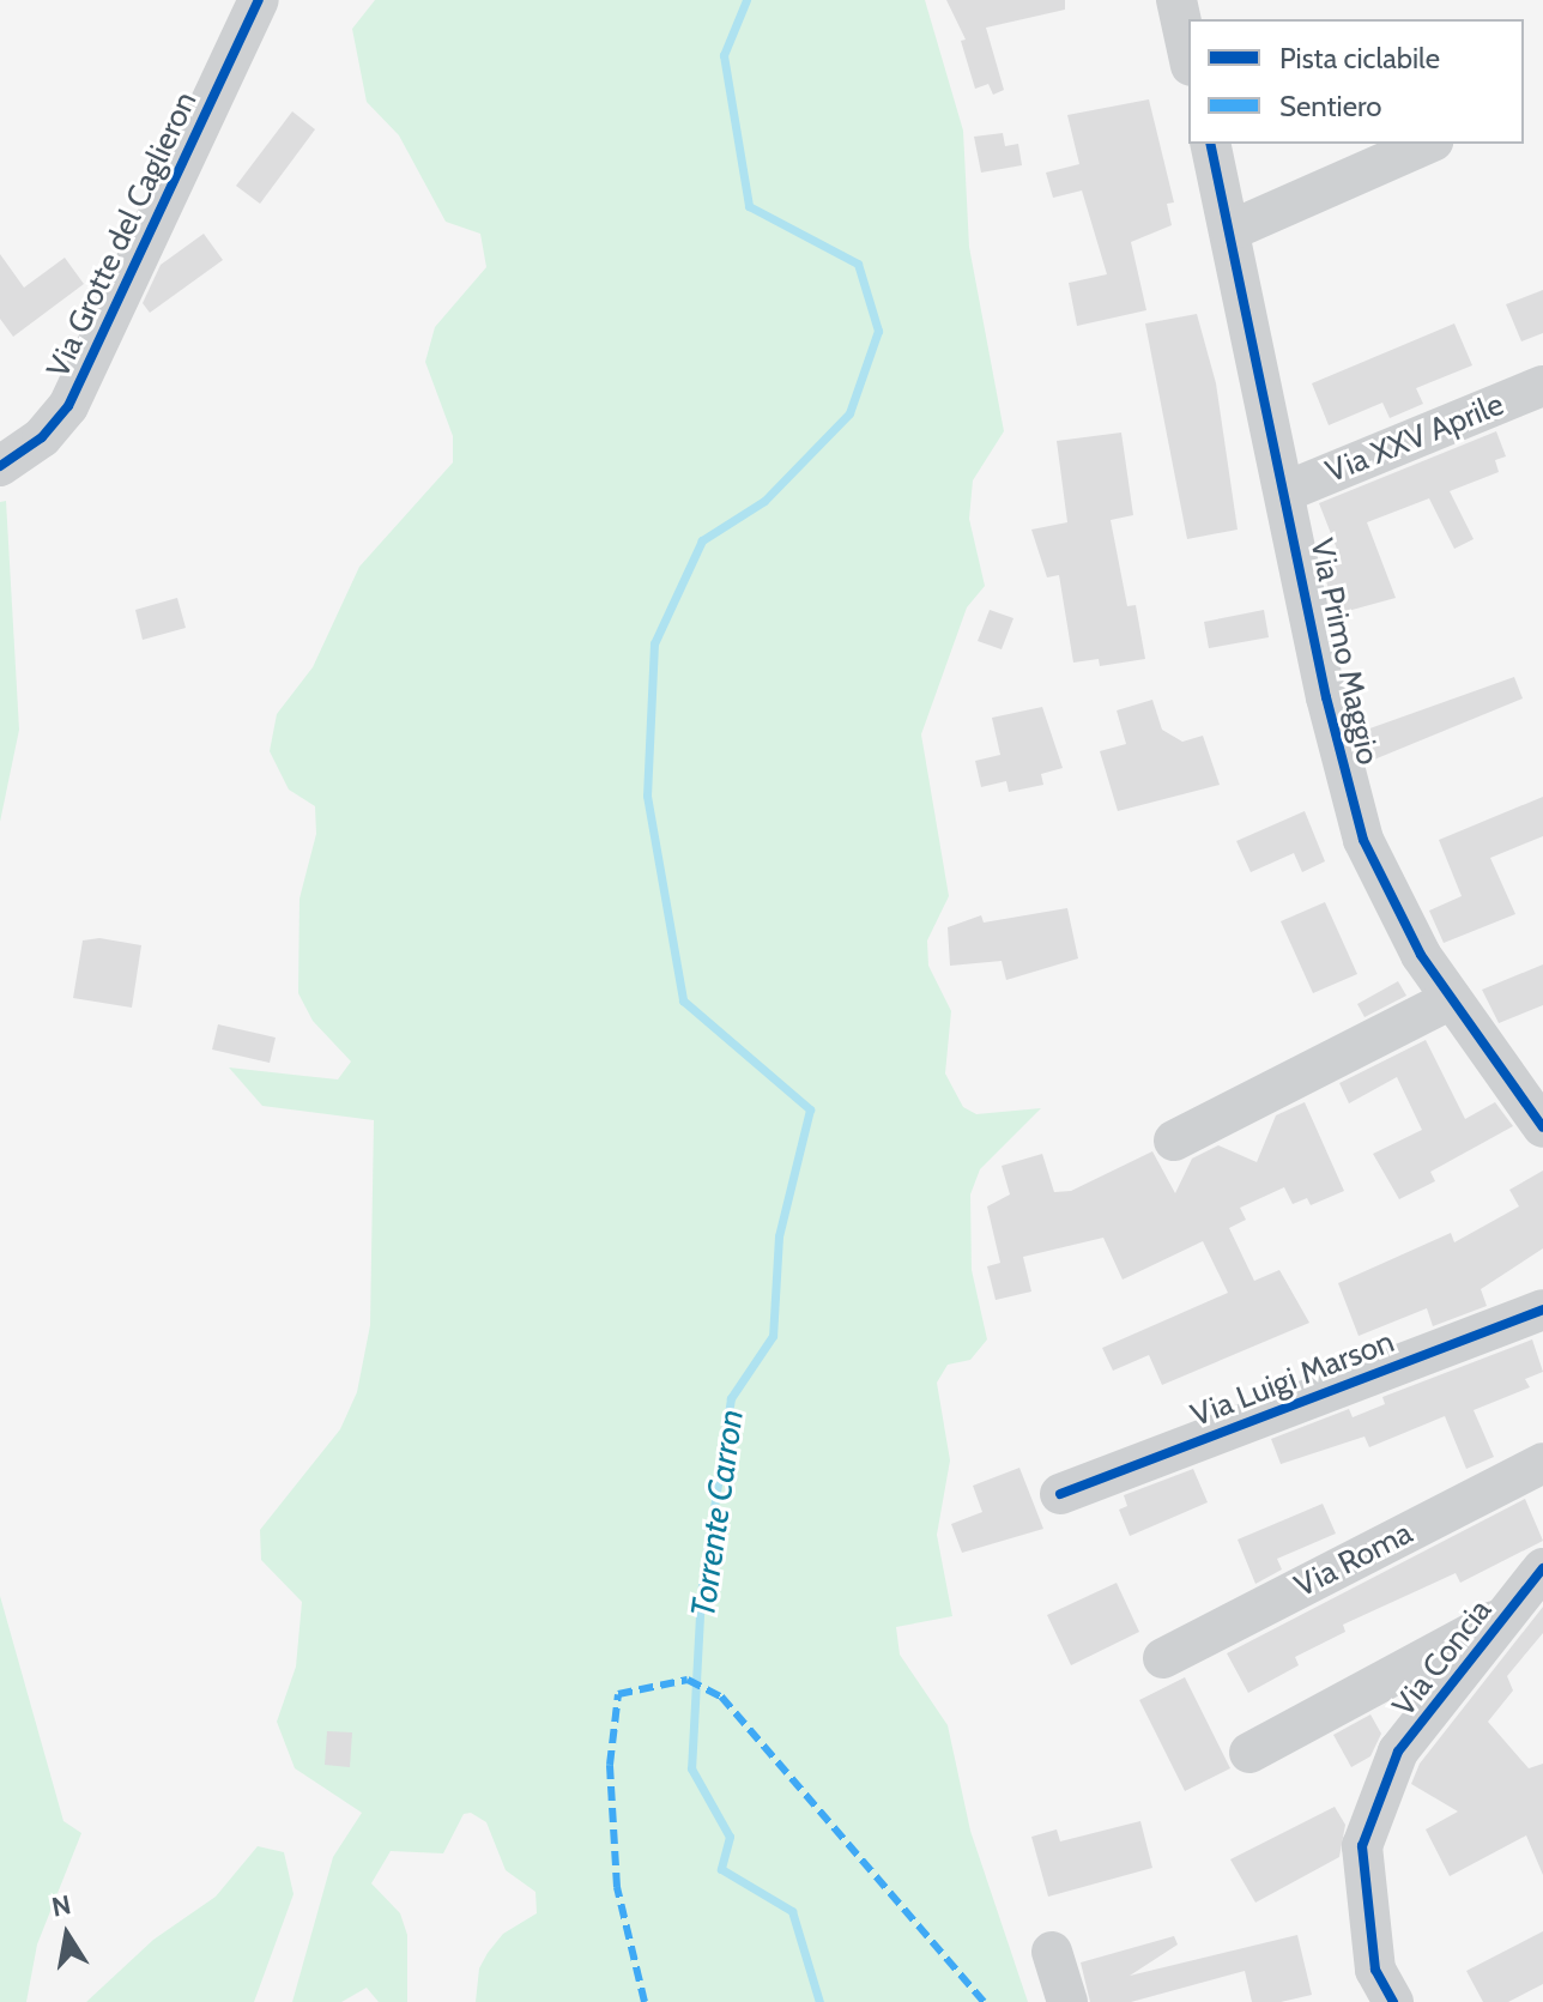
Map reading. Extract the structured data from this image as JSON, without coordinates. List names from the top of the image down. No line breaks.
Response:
{"streets":{"street":["Via Grotte del Caglieron","Via XXV Aprile","Via Primo Maggio","Via Luigi Marson","Via Roma","Via Concia"]},"crossings":[["Via XXV Aprile","Via Primo Maggio"]],"water":["Torrente Carron"],"legend":["Pista ciclabile","Sentiero"],"north":"top"}
